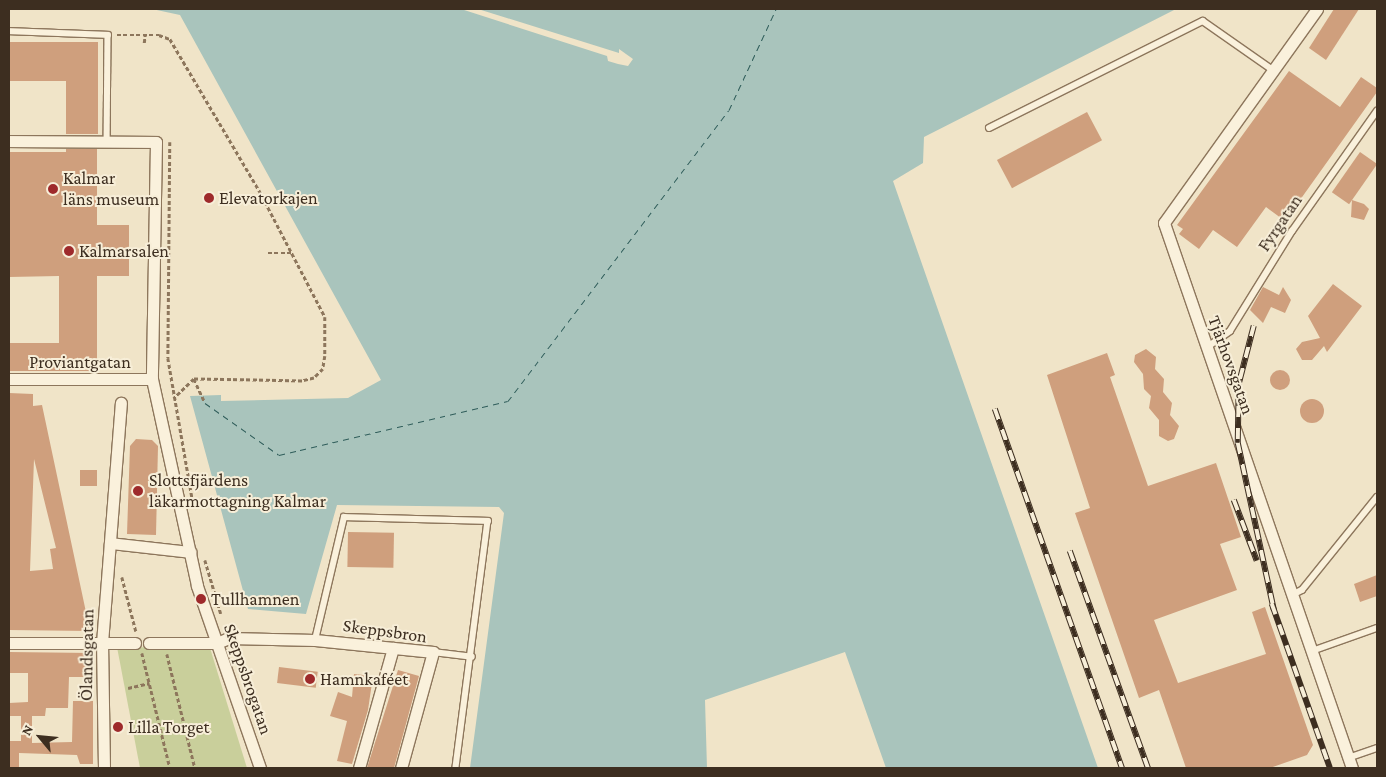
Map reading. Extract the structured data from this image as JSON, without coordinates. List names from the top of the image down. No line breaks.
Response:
{"streets":{"street":["Proviantgatan","Tjärhovsgatan","Skeppsbron","Ölandsgatan","Skeppsbrogatan"],"lane":["Fyrgatan"]},"crossings":[["Fyrgatan","Tjärhovsgatan"],["Proviantgatan","Skeppsbrogatan"],["Skeppsbron","Ölandsgatan"],["Skeppsbron","Skeppsbrogatan"]],"places":["Kalmar läns museum","Elevatorkajen","Kalmarsalen","Slottsfjärdens läkarmottagning Kalmar","Tullhamnen","Hamnkaféet","Lilla Torget"],"north":"top left"}
